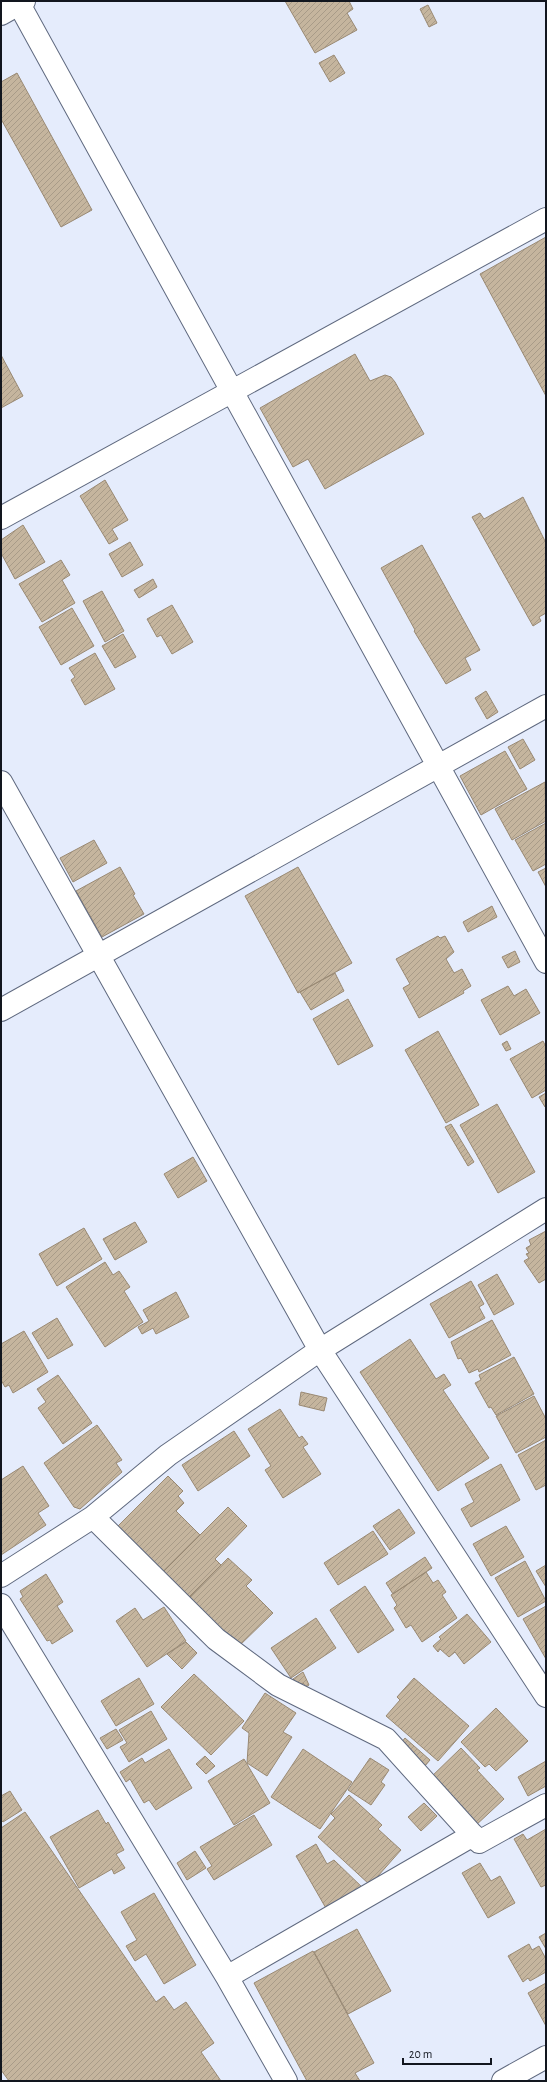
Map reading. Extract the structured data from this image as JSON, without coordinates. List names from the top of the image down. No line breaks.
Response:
{"scale_bar":"20 m"}
